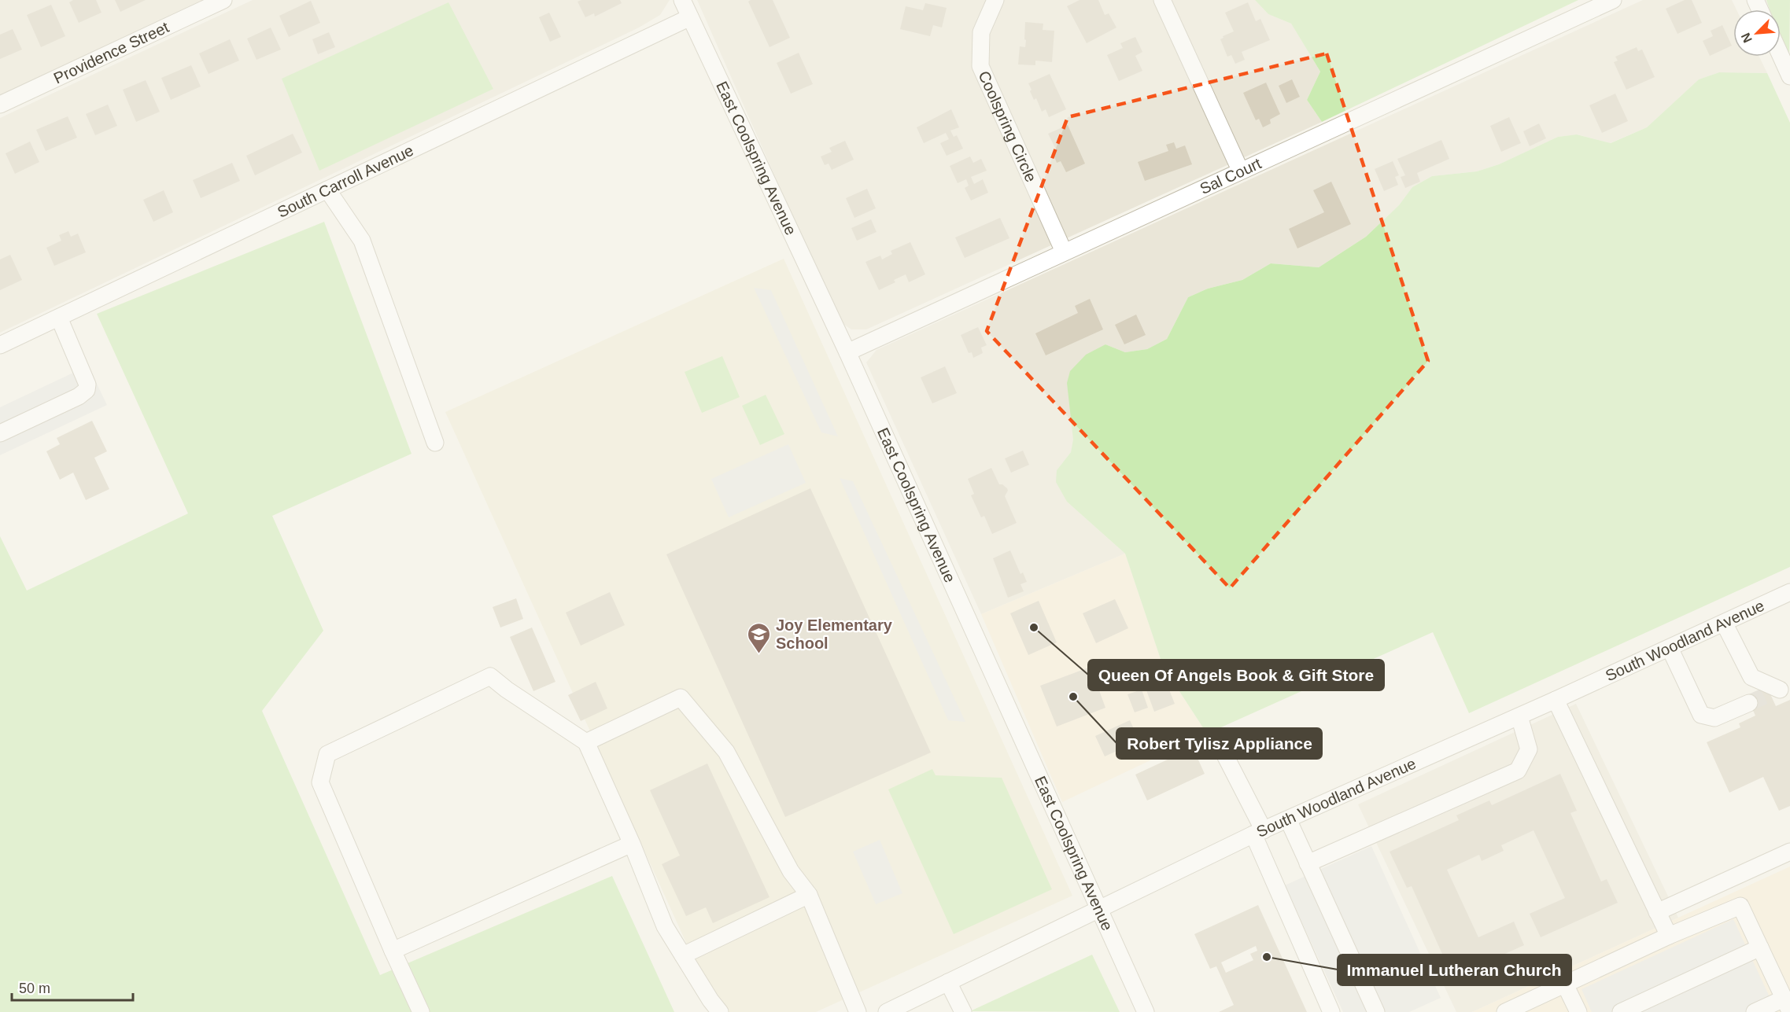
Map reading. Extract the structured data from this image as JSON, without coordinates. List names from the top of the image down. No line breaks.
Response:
{"streets":{"street":["Providence Street","Coolspring Circle","East Coolspring Avenue","Sal Court","South Carroll Avenue","South Woodland Avenue"]},"crossings":[["Coolspring Circle","Sal Court"],["East Coolspring Avenue","Sal Court"],["East Coolspring Avenue","South Carroll Avenue"],["East Coolspring Avenue","South Woodland Avenue"]],"places":{"other":["Queen Of Angels Book & Gift Store","Robert Tylisz Appliance","Immanuel Lutheran Church"],"school or university":["Joy Elementary School"]},"scale_bar":"50 m","north":"bottom left"}
